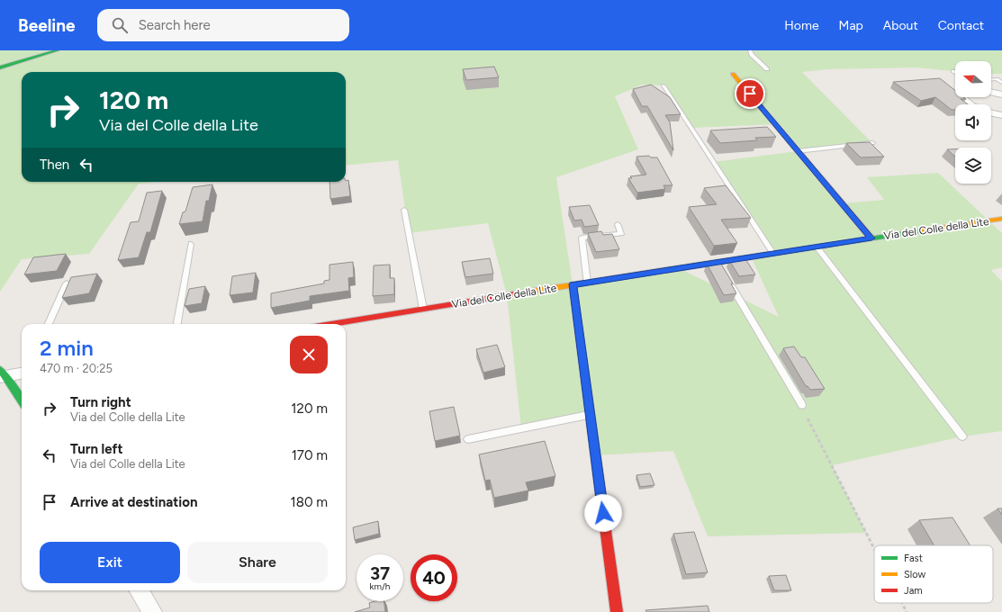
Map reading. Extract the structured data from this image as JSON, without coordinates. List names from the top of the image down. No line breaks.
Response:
{"streets":{"street":["Via del Colle della Lite"]},"legend":["Fast","Slow","Jam"],"north":"left","page":{"header":"Beeline","search":"Search here","nav":["Home","Map","About","Contact"],"turn":["120 m","Via del Colle della Lite"],"then":"Then","heading":["2 min","470 m · 20:25"],"list":[{"name":"Turn right","note":"Via del Colle della Lite","value":"120 m"},{"name":"Turn left","note":"Via del Colle della Lite","value":"170 m"},{"name":"Arrive at destination","value":"180 m"}],"buttons":["Exit","Share"],"speed":"37 km/h","limit":"40"}}
